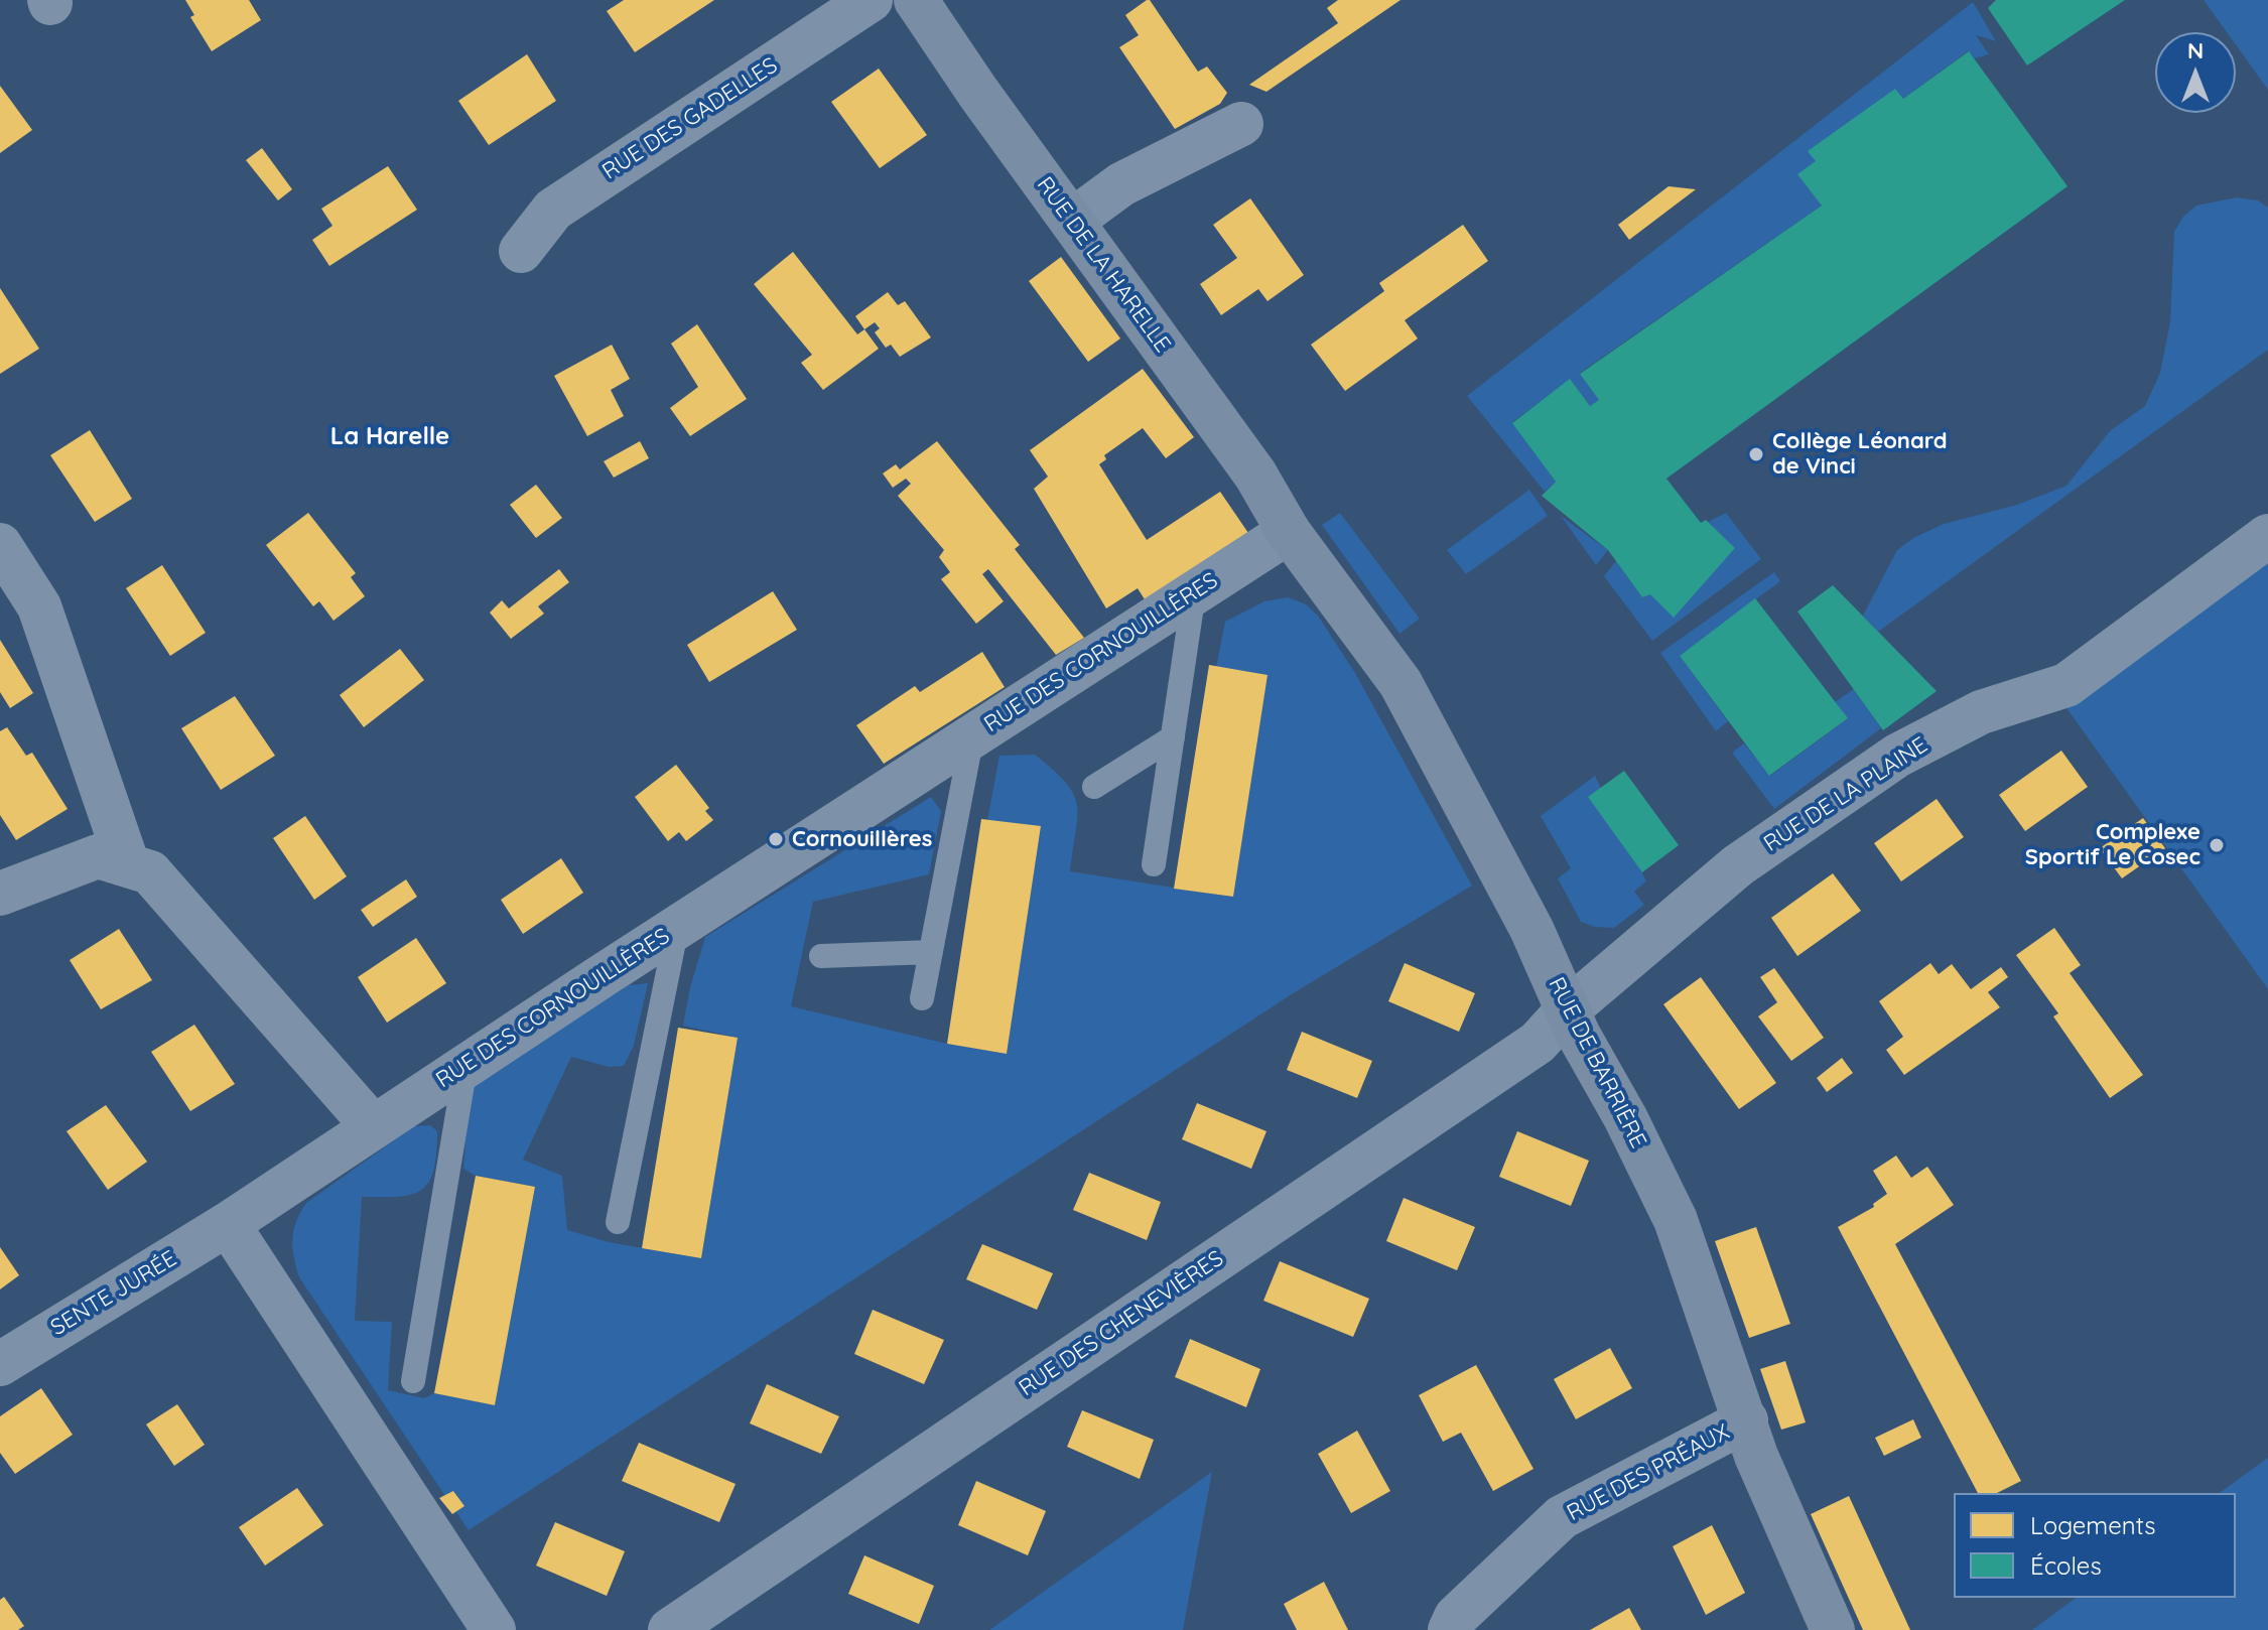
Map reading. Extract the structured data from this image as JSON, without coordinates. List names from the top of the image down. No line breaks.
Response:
{"streets":{"street":["RUE DES GADELLES","RUE DE LA HARELLE","RUE DES CORNOUILLÈRES","RUE DE LA PLAINE","RUE DE BARRIÈRE","SENTE JURÉE","RUE DES CHENEVIÈRES","RUE DES PRÉAUX"]},"crossings":[["RUE DE LA HARELLE","RUE DES CORNOUILLÈRES"],["RUE DE LA HARELLE","RUE DE BARRIÈRE"],["RUE DES CORNOUILLÈRES","RUE DE BARRIÈRE"],["RUE DES CORNOUILLÈRES","SENTE JURÉE"],["RUE DE LA PLAINE","RUE DE BARRIÈRE"],["RUE DE LA PLAINE","RUE DES CHENEVIÈRES"],["RUE DE BARRIÈRE","RUE DES CHENEVIÈRES"],["RUE DE BARRIÈRE","RUE DES PRÉAUX"]],"districts":["La Harelle"],"places":["Collège Léonard de Vinci","Cornouillères","Complexe Sportif Le Cosec"],"legend":["Logements","Écoles"],"north":"top"}
